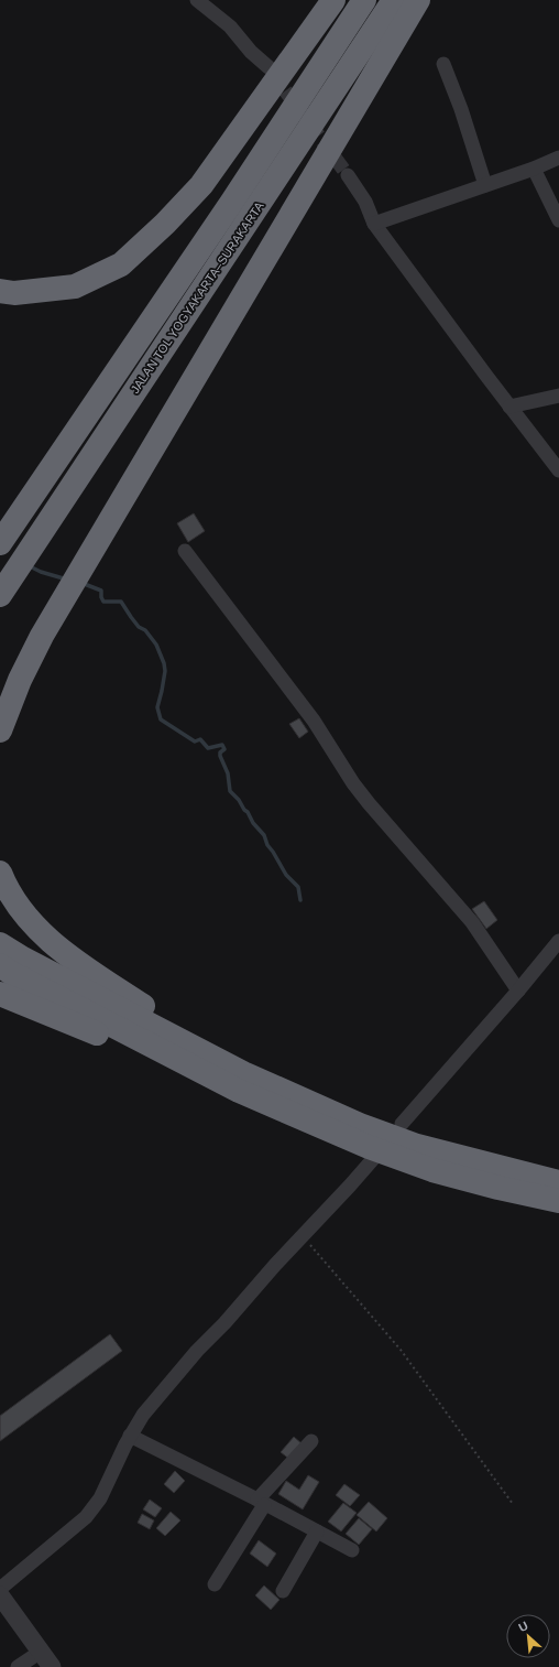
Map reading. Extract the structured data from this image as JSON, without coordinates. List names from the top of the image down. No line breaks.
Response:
{"streets":{"highway":["JALAN TOL YOGYAKARTA–SURAKARTA"]},"north":"top left"}
